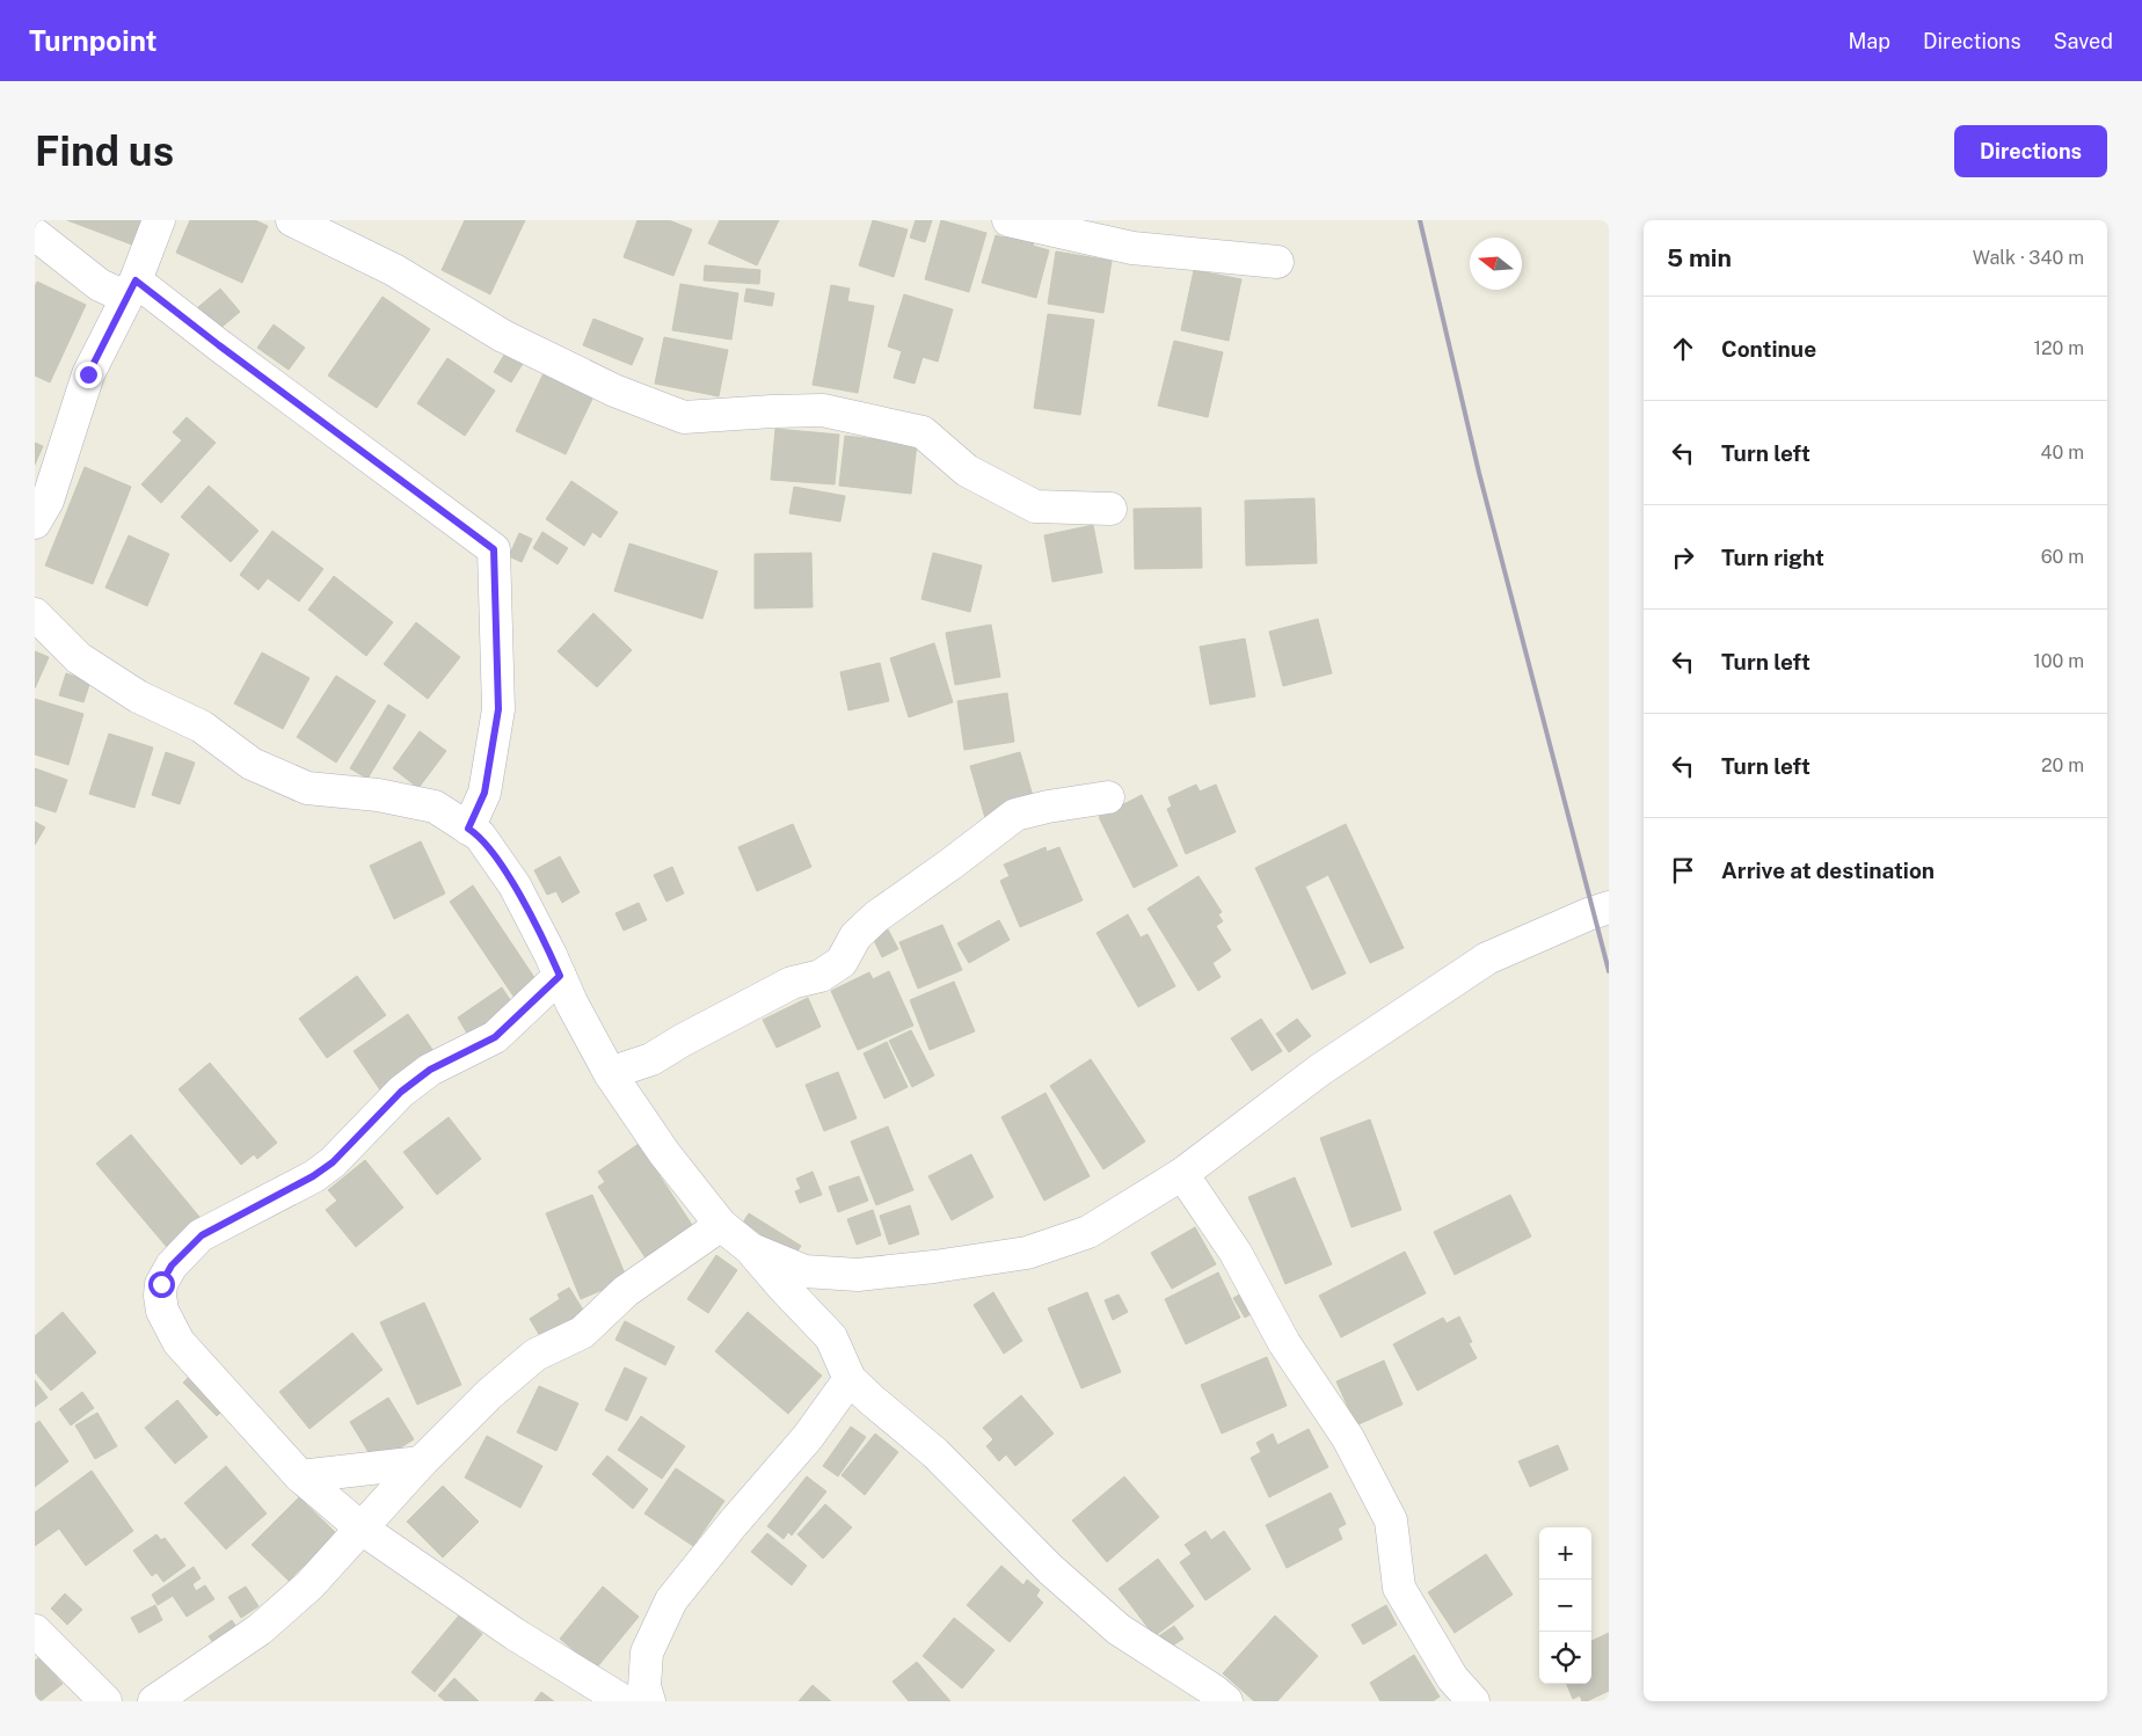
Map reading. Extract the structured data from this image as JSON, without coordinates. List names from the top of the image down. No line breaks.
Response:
{"north":"left","page":{"header":"Turnpoint","nav":["Map","Directions","Saved"],"buttons":"Directions","title":"Find us","heading":["5 min","Walk · 340 m"],"list":[["Continue","120 m"],["Turn left","40 m"],["Turn right","60 m"],["Turn left","100 m"],["Turn left","20 m"],"Arrive at destination"],"map_buttons":["+","−"]}}
